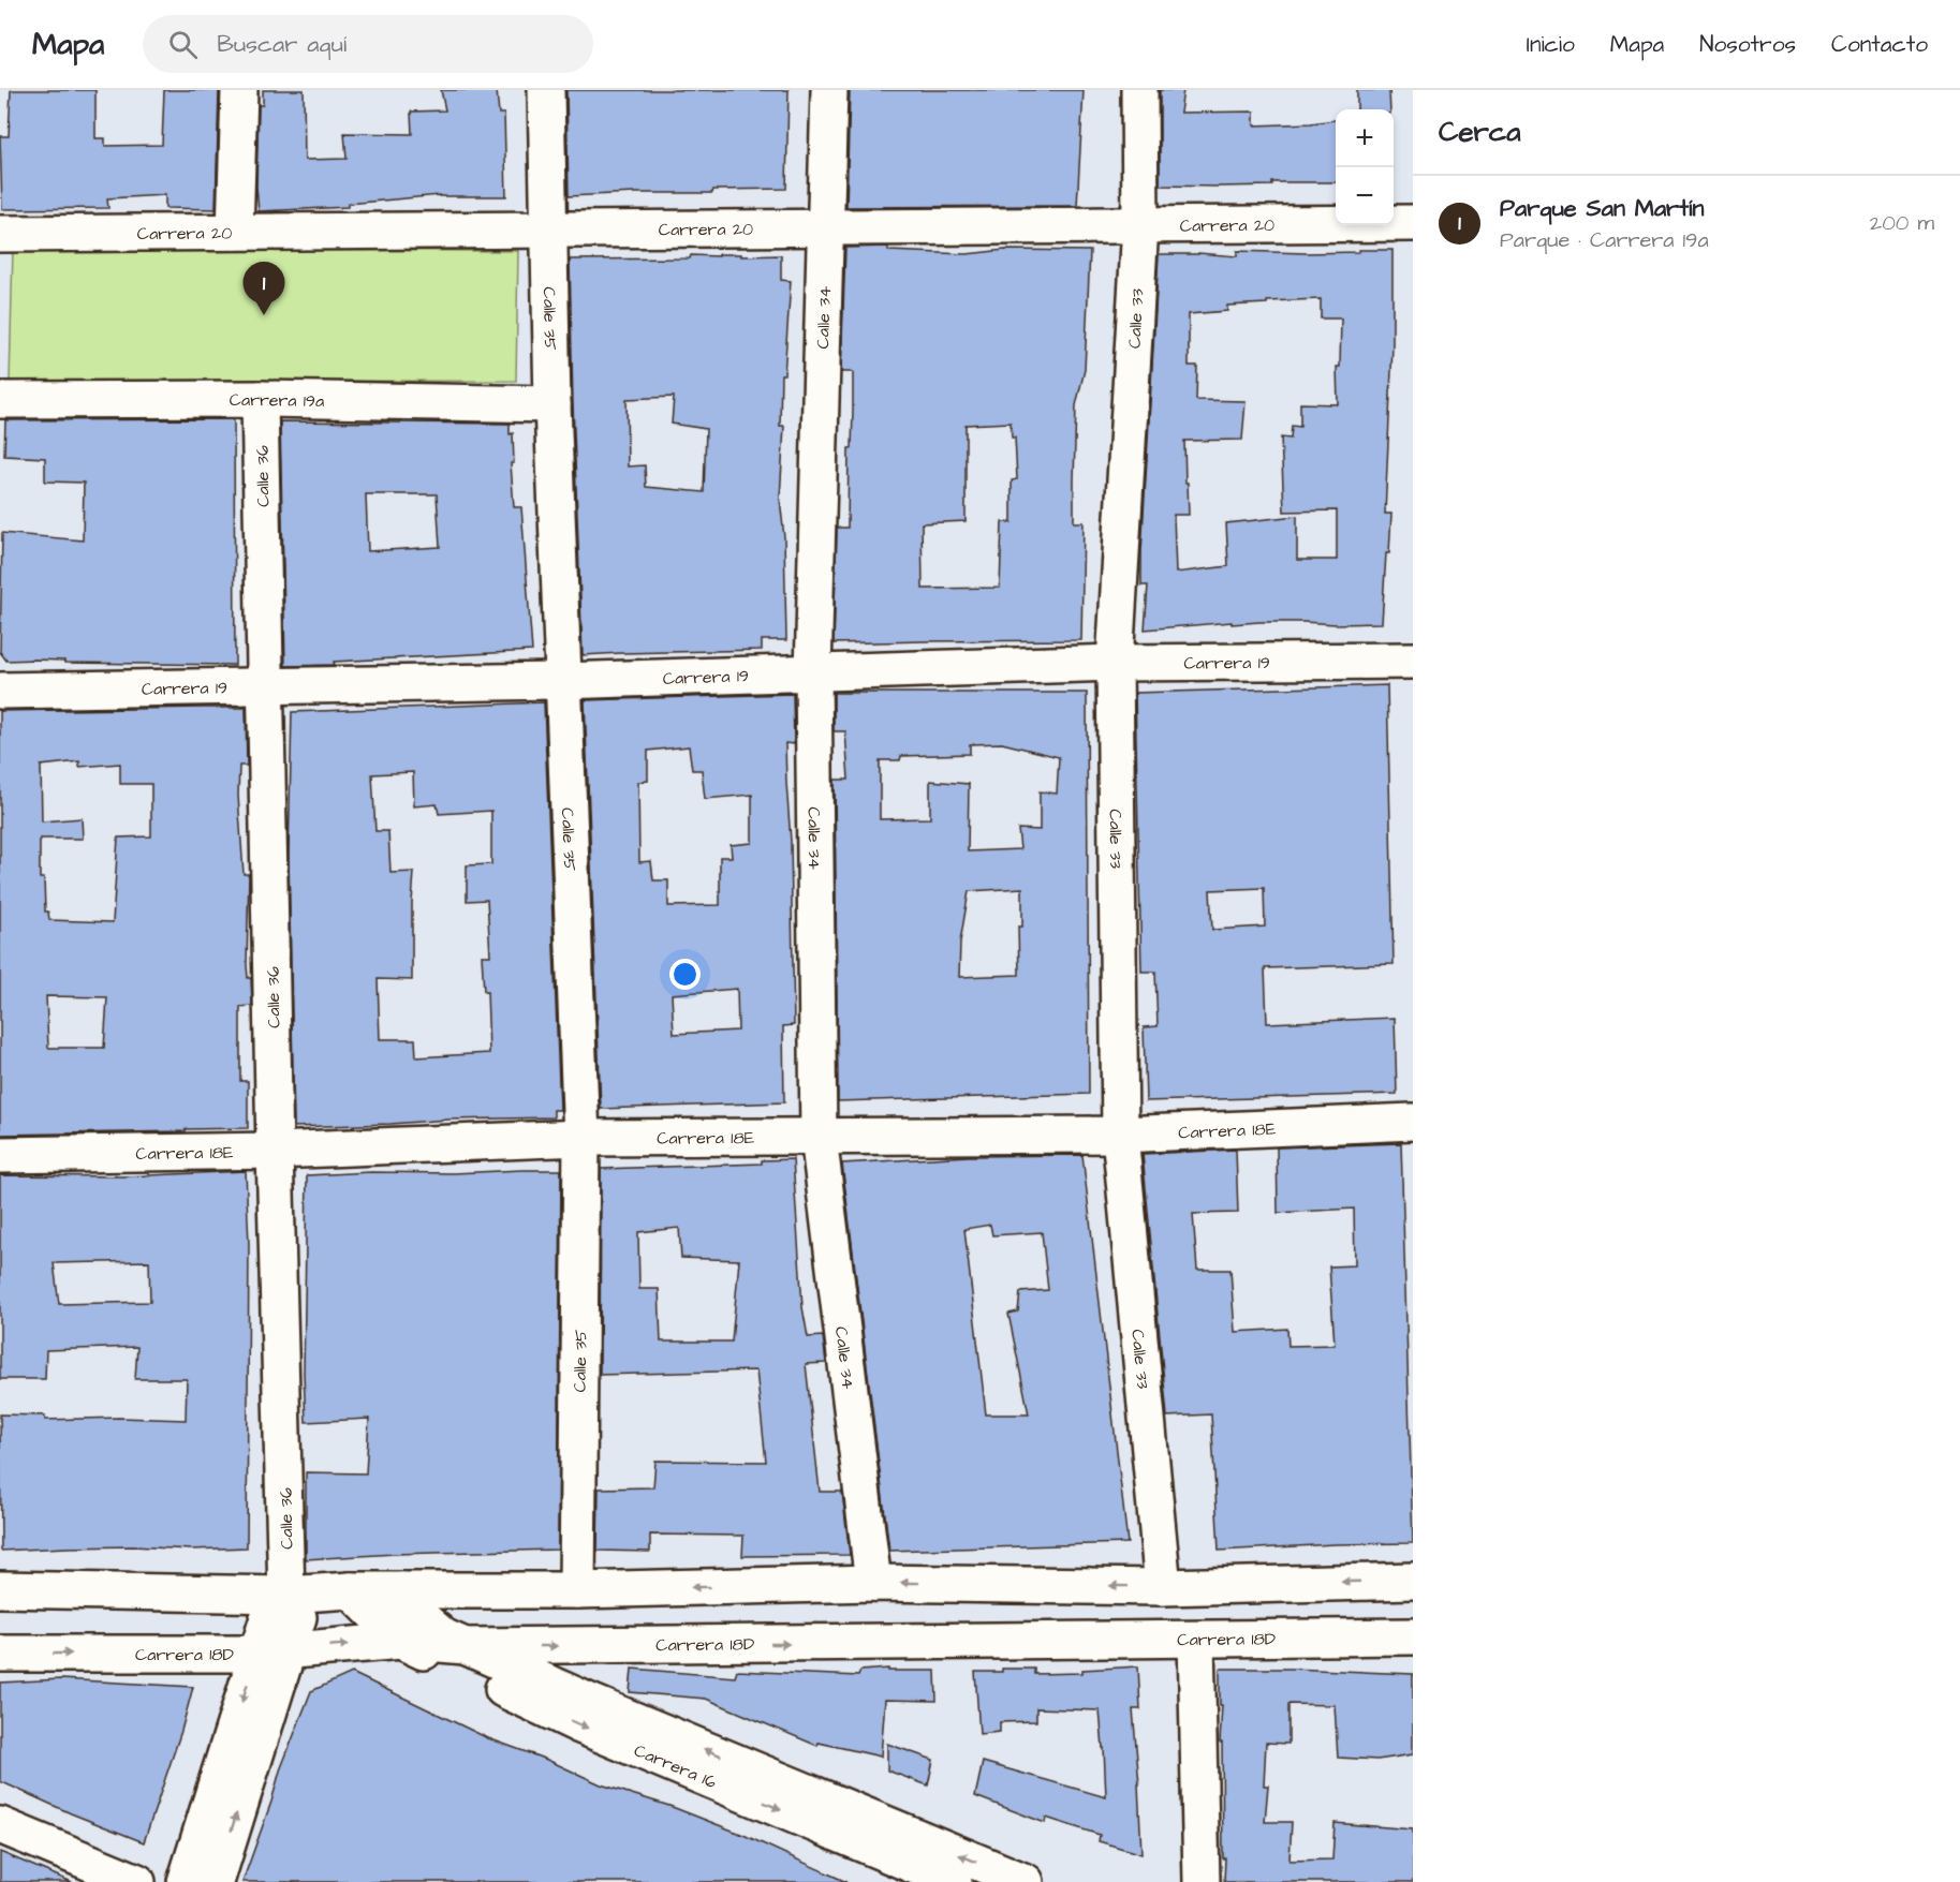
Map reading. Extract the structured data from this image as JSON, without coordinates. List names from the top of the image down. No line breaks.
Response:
{"streets":{"street":["Carrera 20","Calle 34","Calle 33","Calle 35","Carrera 19a","Calle 36","Carrera 19","Carrera 18E","Carrera 18D","Carrera 16"]},"crossings":[["Carrera 20","Calle 34"],["Carrera 20","Calle 33"],["Carrera 20","Calle 35"],["Calle 34","Carrera 19"],["Calle 34","Carrera 18E"],["Calle 33","Carrera 19"],["Calle 33","Carrera 18E"],["Calle 35","Carrera 19a"],["Calle 35","Carrera 19"],["Calle 35","Carrera 18E"],["Carrera 19a","Calle 36"],["Calle 36","Carrera 19"],["Calle 36","Carrera 18E"],["Carrera 18D","Carrera 16"]],"page":{"header":"Mapa","search":"Buscar aquí","nav":["Inicio","Mapa","Nosotros","Contacto"],"heading":"Cerca","map_buttons":["+","−"],"list":[{"mark":"1","name":"Parque San Martín","note":"Parque · Carrera 19a","value":"200 m"}],"pins":"1"}}
